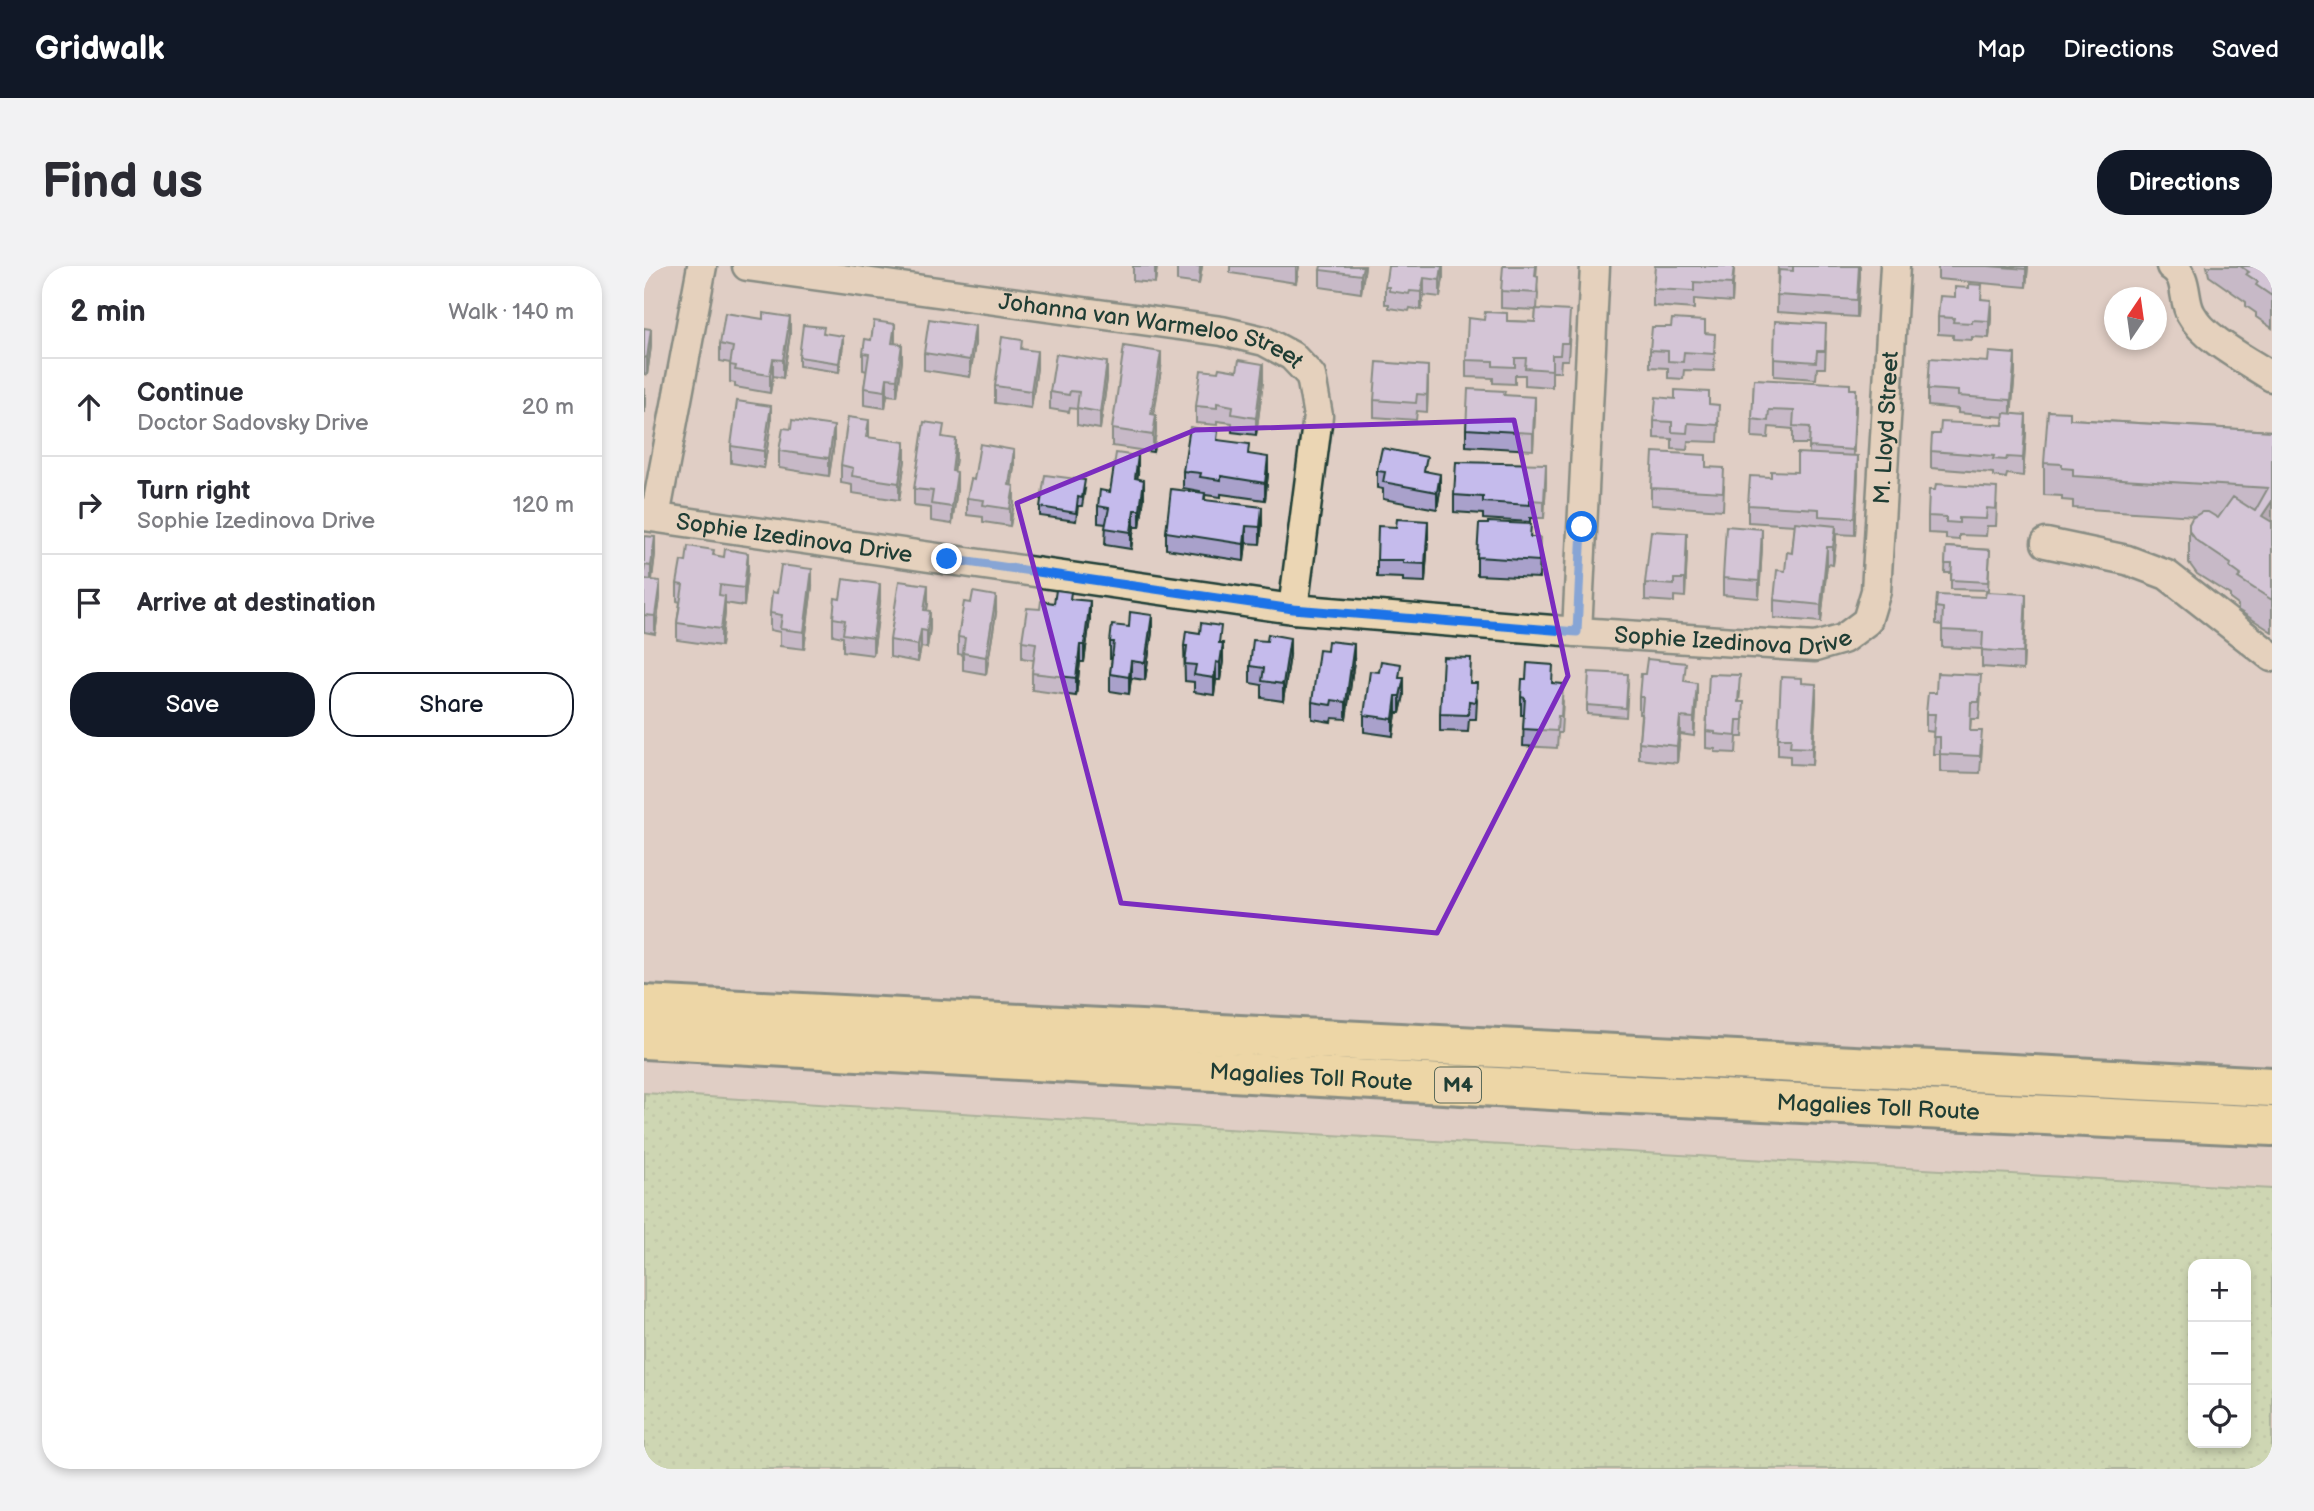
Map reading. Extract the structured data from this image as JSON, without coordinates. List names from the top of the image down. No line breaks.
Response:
{"streets":{"highway":["Magalies Toll Route","M4"],"street":["Johanna van Warmeloo Street","M. Lloyd Street","Sophie Izedinova Drive"]},"crossings":[["Johanna van Warmeloo Street","Sophie Izedinova Drive"],["M. Lloyd Street","Sophie Izedinova Drive"]],"north":"top","page":{"header":"Gridwalk","nav":["Map","Directions","Saved"],"buttons":["Directions",["Save","Share"]],"title":"Find us","heading":["2 min","Walk · 140 m"],"list":[["Continue","Doctor Sadovsky Drive","20 m"],["Turn right","Sophie Izedinova Drive","120 m"],"Arrive at destination"],"map_buttons":["+","−"]}}
